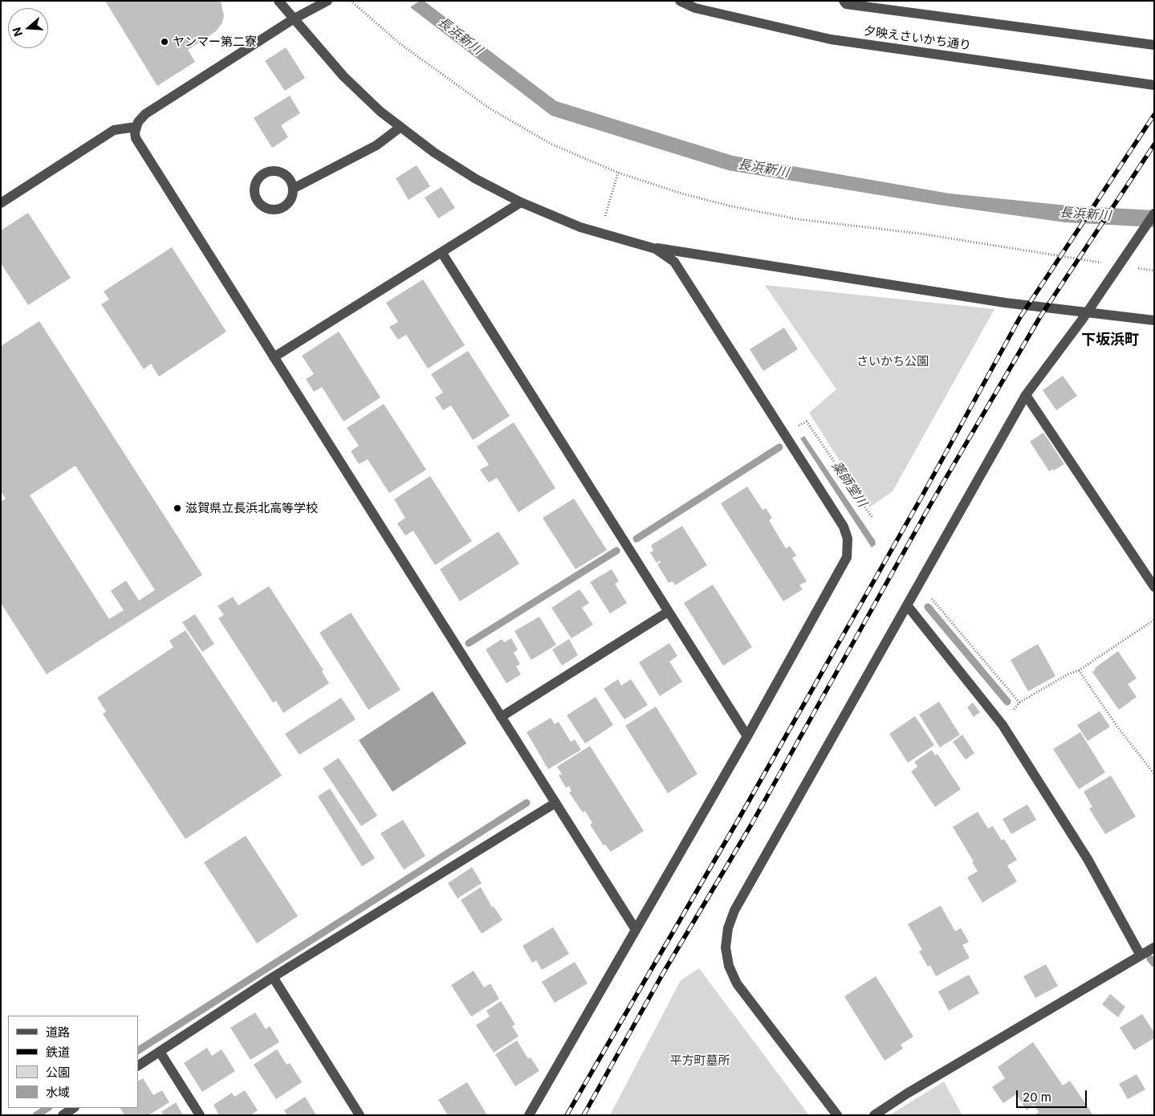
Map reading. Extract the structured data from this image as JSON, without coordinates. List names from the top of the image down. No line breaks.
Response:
{"streets":{"street":["夕映えさいかち通り"]},"districts":["下坂浜町"],"water":["長浜新川","薬師堂川"],"parks":["さいかち公園","平方町墓所"],"places":["ヤンマー第二寮","滋賀県立長浜北高等学校"],"legend":["道路","鉄道","公園","水域"],"scale_bar":"20 m","north":"left"}
